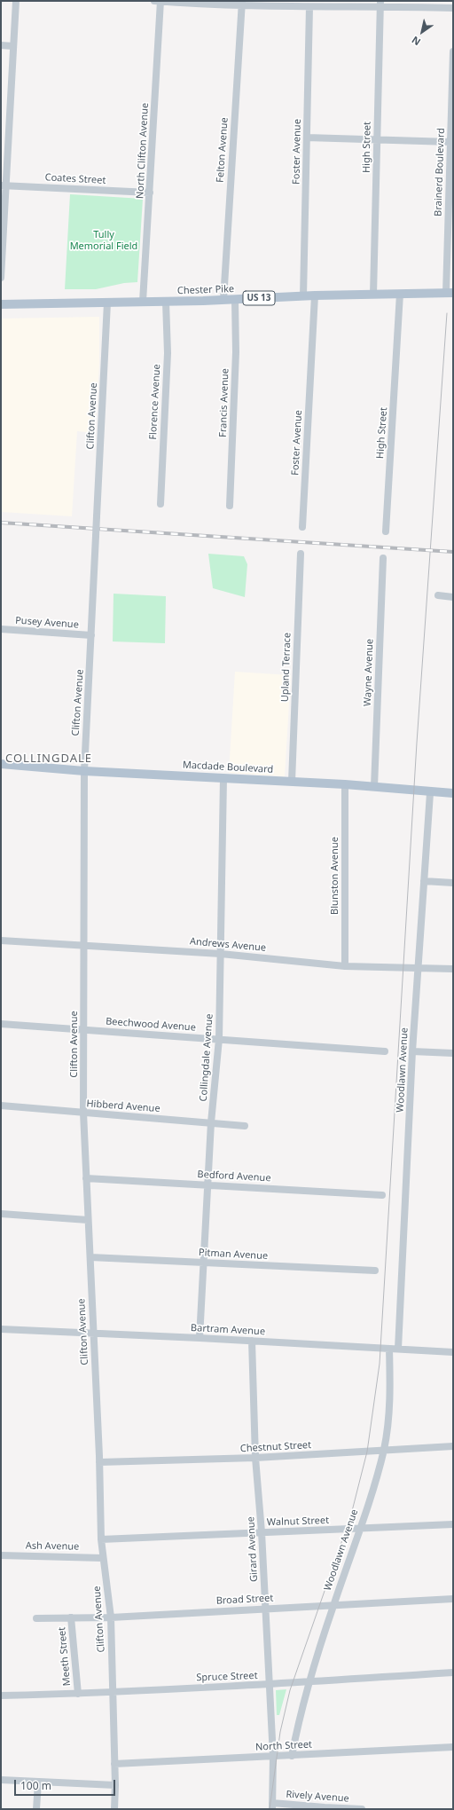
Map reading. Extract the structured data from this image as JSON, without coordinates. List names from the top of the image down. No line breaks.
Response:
{"streets":{"main road":["Chester Pike","US 13","Macdade Boulevard"],"street":["High Street","Felton Avenue","North Clifton Avenue","Foster Avenue","Brainerd Boulevard","Coates Street","Florence Avenue","Francis Avenue","Clifton Avenue","Pusey Avenue","Upland Terrace","Wayne Avenue","Blunston Avenue","Andrews Avenue","Beechwood Avenue","Collingdale Avenue","Woodlawn Avenue","Hibberd Avenue","Bedford Avenue","Pitman Avenue","Bartram Avenue","Chestnut Street","Walnut Street","Ash Avenue","Girard Avenue","Broad Street","Meeth Street","Spruce Street","North Street","Rively Avenue"]},"crossings":[["High Street","Chester Pike"],["Felton Avenue","Chester Pike"],["North Clifton Avenue","Coates Street"],["North Clifton Avenue","Chester Pike"],["Foster Avenue","Chester Pike"],["Brainerd Boulevard","Chester Pike"],["Chester Pike","Florence Avenue"],["Chester Pike","Francis Avenue"],["Chester Pike","Clifton Avenue"],["Clifton Avenue","Pusey Avenue"],["Clifton Avenue","Macdade Boulevard"],["Clifton Avenue","Andrews Avenue"],["Clifton Avenue","Beechwood Avenue"],["Clifton Avenue","Hibberd Avenue"],["Clifton Avenue","Bedford Avenue"],["Clifton Avenue","Pitman Avenue"],["Clifton Avenue","Bartram Avenue"],["Clifton Avenue","Chestnut Street"],["Clifton Avenue","Walnut Street"],["Clifton Avenue","Ash Avenue"],["Clifton Avenue","Broad Street"],["Clifton Avenue","Spruce Street"],["Clifton Avenue","North Street"],["Upland Terrace","Macdade Boulevard"],["Wayne Avenue","Macdade Boulevard"],["Macdade Boulevard","Blunston Avenue"],["Macdade Boulevard","Collingdale Avenue"],["Macdade Boulevard","Woodlawn Avenue"],["Blunston Avenue","Andrews Avenue"],["Andrews Avenue","Collingdale Avenue"],["Andrews Avenue","Woodlawn Avenue"],["Beechwood Avenue","Collingdale Avenue"],["Collingdale Avenue","Hibberd Avenue"],["Collingdale Avenue","Bedford Avenue"],["Collingdale Avenue","Pitman Avenue"],["Collingdale Avenue","Bartram Avenue"],["Woodlawn Avenue","Bartram Avenue"],["Woodlawn Avenue","Chestnut Street"],["Woodlawn Avenue","Walnut Street"],["Woodlawn Avenue","Broad Street"],["Woodlawn Avenue","Spruce Street"],["Woodlawn Avenue","North Street"],["Bartram Avenue","Girard Avenue"],["Chestnut Street","Girard Avenue"],["Walnut Street","Girard Avenue"],["Girard Avenue","Broad Street"],["Girard Avenue","Spruce Street"],["Girard Avenue","North Street"],["Girard Avenue","Rively Avenue"],["Broad Street","Meeth Street"],["Meeth Street","Spruce Street"]],"districts":["COLLINGDALE"],"parks":["Tully Memorial Field"],"scale_bar":"100 m","north":"bottom left"}
